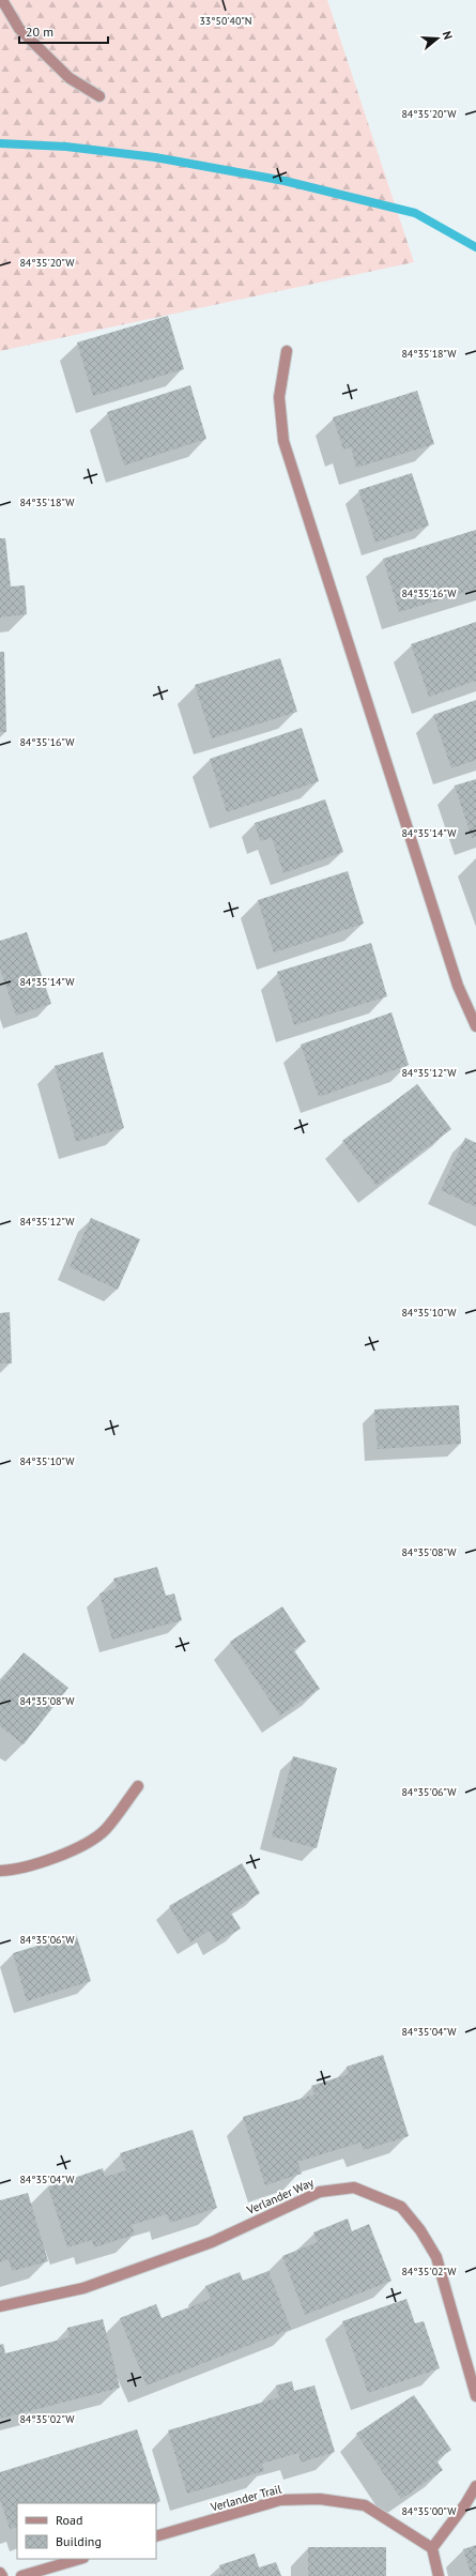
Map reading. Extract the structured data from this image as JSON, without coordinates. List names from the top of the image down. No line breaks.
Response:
{"streets":{"street":["Verlander Way","Verlander Trail"]},"legend":["Road","Building"],"scale_bar":"20 m","north":"right","coordinates":["33°50'40\"N","84°35'20\"W","84°35'18\"W","84°35'16\"W","84°35'14\"W","84°35'12\"W","84°35'10\"W","84°35'08\"W","84°35'06\"W","84°35'04\"W","84°35'02\"W","84°35'00\"W"]}
